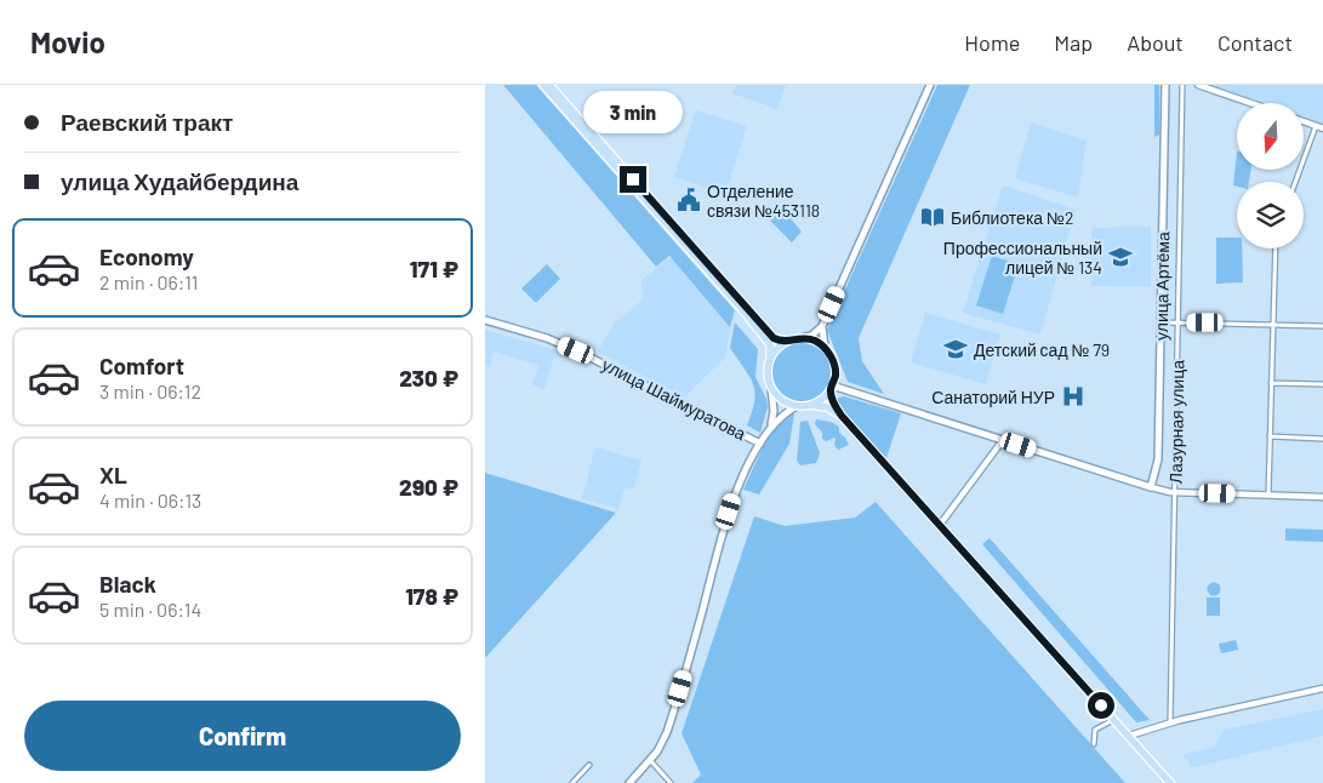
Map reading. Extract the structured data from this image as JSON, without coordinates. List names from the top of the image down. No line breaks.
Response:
{"streets":{"main road":["улица Артёма","улица Шаймуратова"],"street":["Лазурная улица"]},"places":{"public building":["Отделение связи №453118"],"library":["Библиотека №2"],"school or university":["Профессиональный лицей № 134","Детский сад № 79"],"hospital":["Санаторий НУР"]},"north":"bottom","page":{"header":"Movio","nav":["Home","Map","About","Contact"],"banner":["Раевский тракт","улица Худайбердина"],"bubble":"3 min","list":[{"name":"Economy","note":"2 min · 06:11","value":"171 ₽"},{"name":"Comfort","note":"3 min · 06:12","value":"230 ₽"},{"name":"XL","note":"4 min · 06:13","value":"290 ₽"},{"name":"Black","note":"5 min · 06:14","value":"178 ₽"}],"buttons":"Confirm"}}
